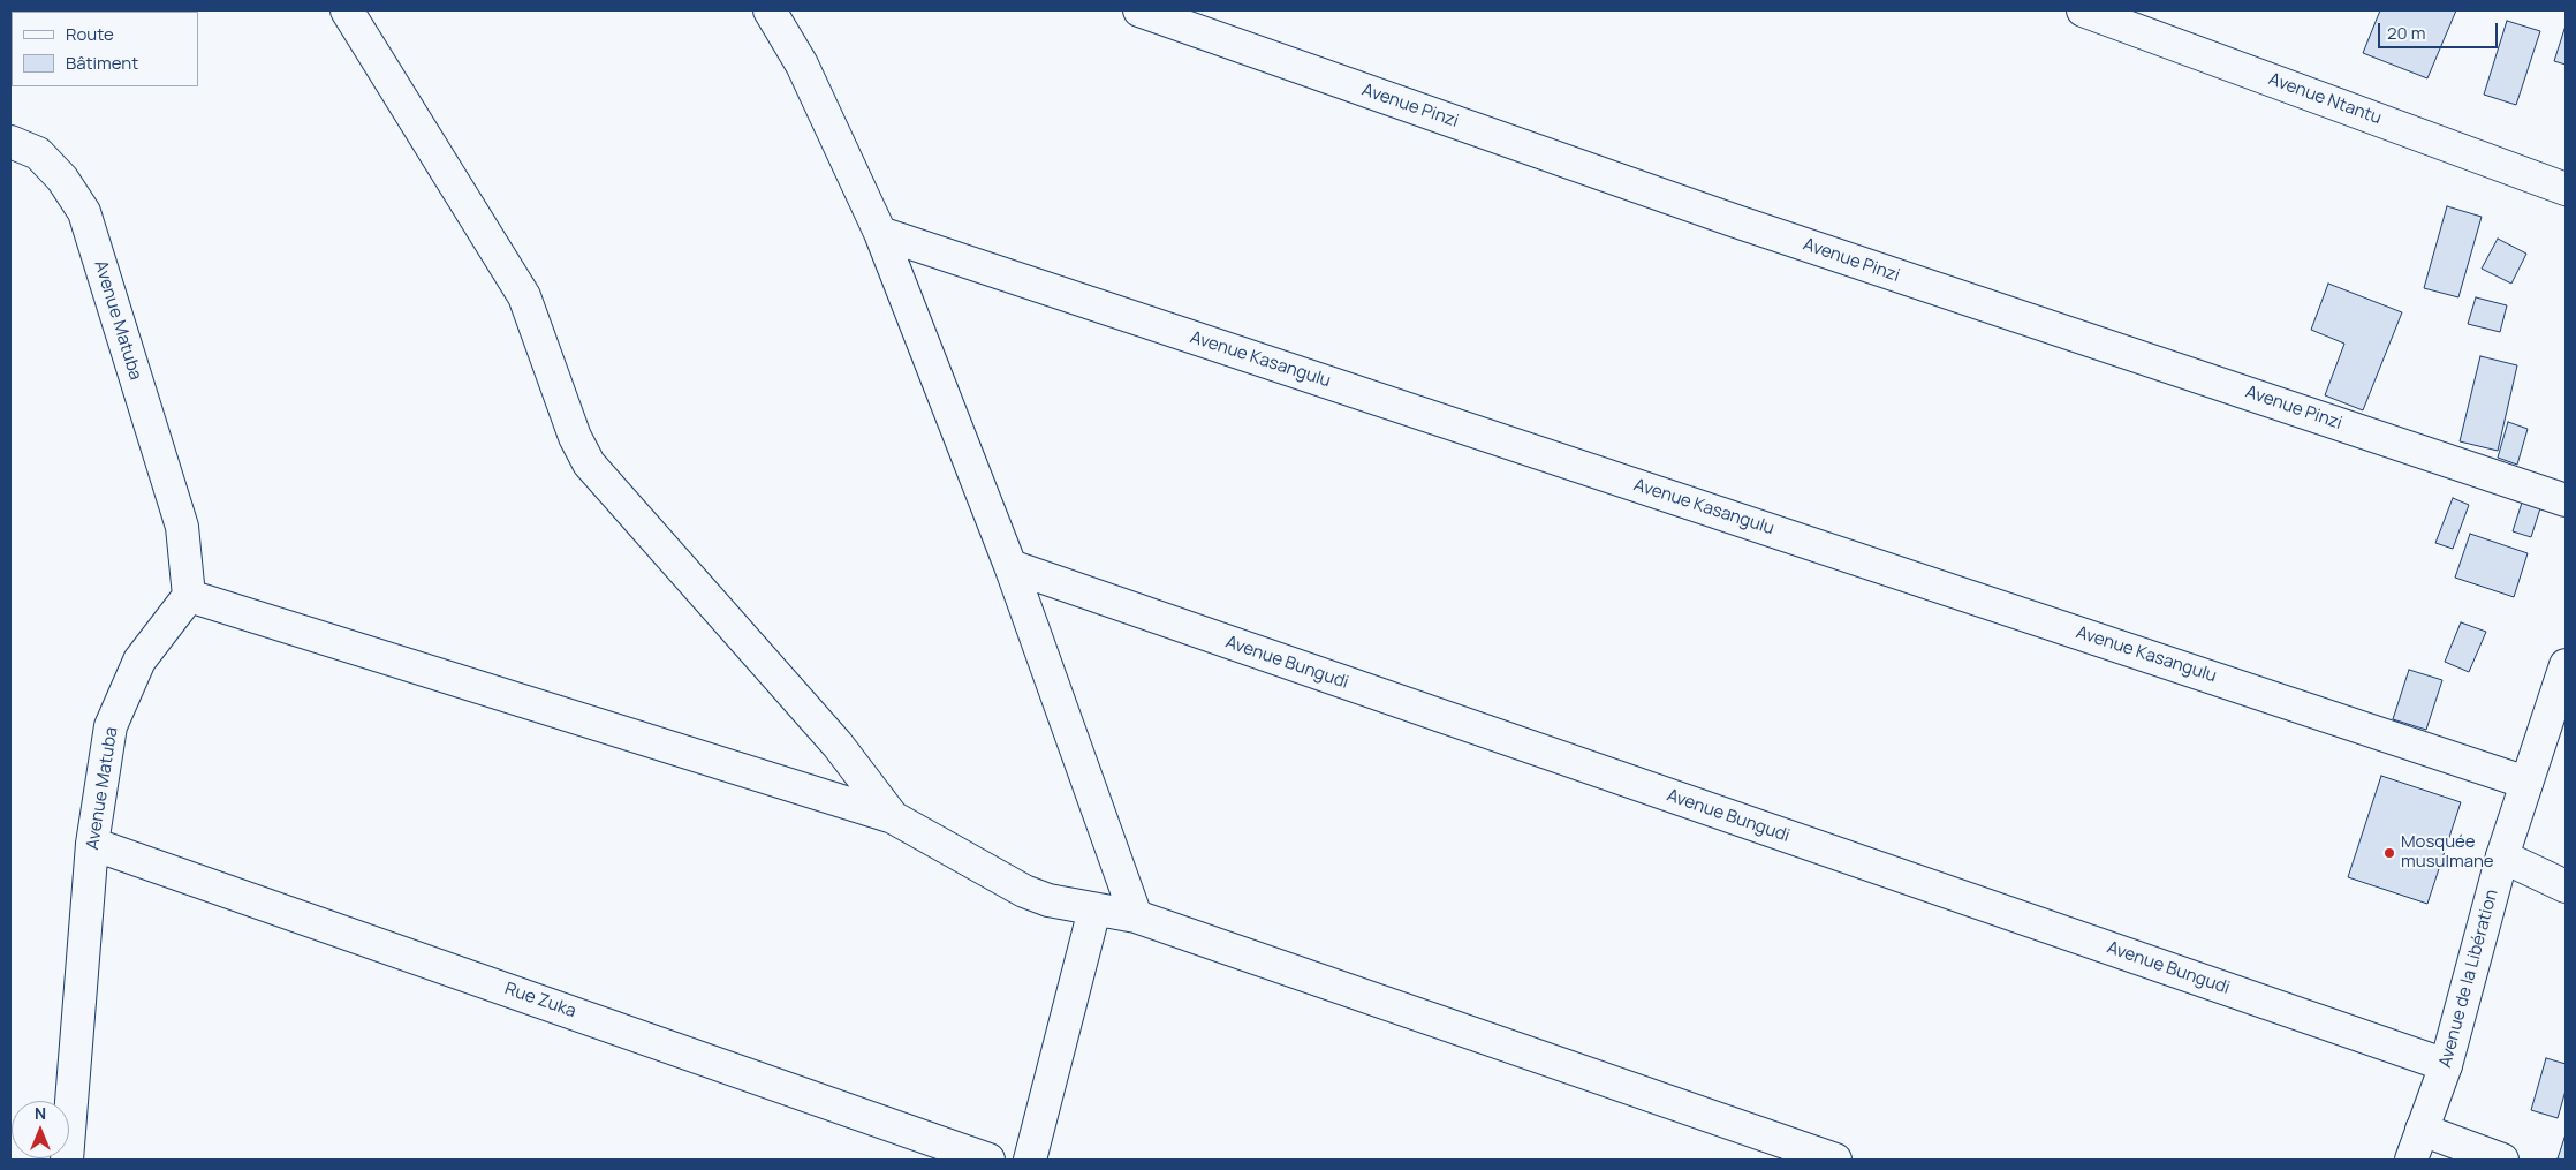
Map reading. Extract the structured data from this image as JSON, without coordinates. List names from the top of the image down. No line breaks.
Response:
{"streets":{"main road":["Avenue Ntantu","Avenue Pinzi","Avenue Matuba","Avenue Kasangulu","Avenue Bungudi","Avenue de la Libération","Rue Zuka"]},"crossings":[["Avenue Matuba","Rue Zuka"],["Avenue Kasangulu","Avenue de la Libération"],["Avenue Bungudi","Avenue de la Libération"]],"places":["Mosquée musulmane"],"legend":["Route","Bâtiment"],"scale_bar":"20 m","north":"top"}
